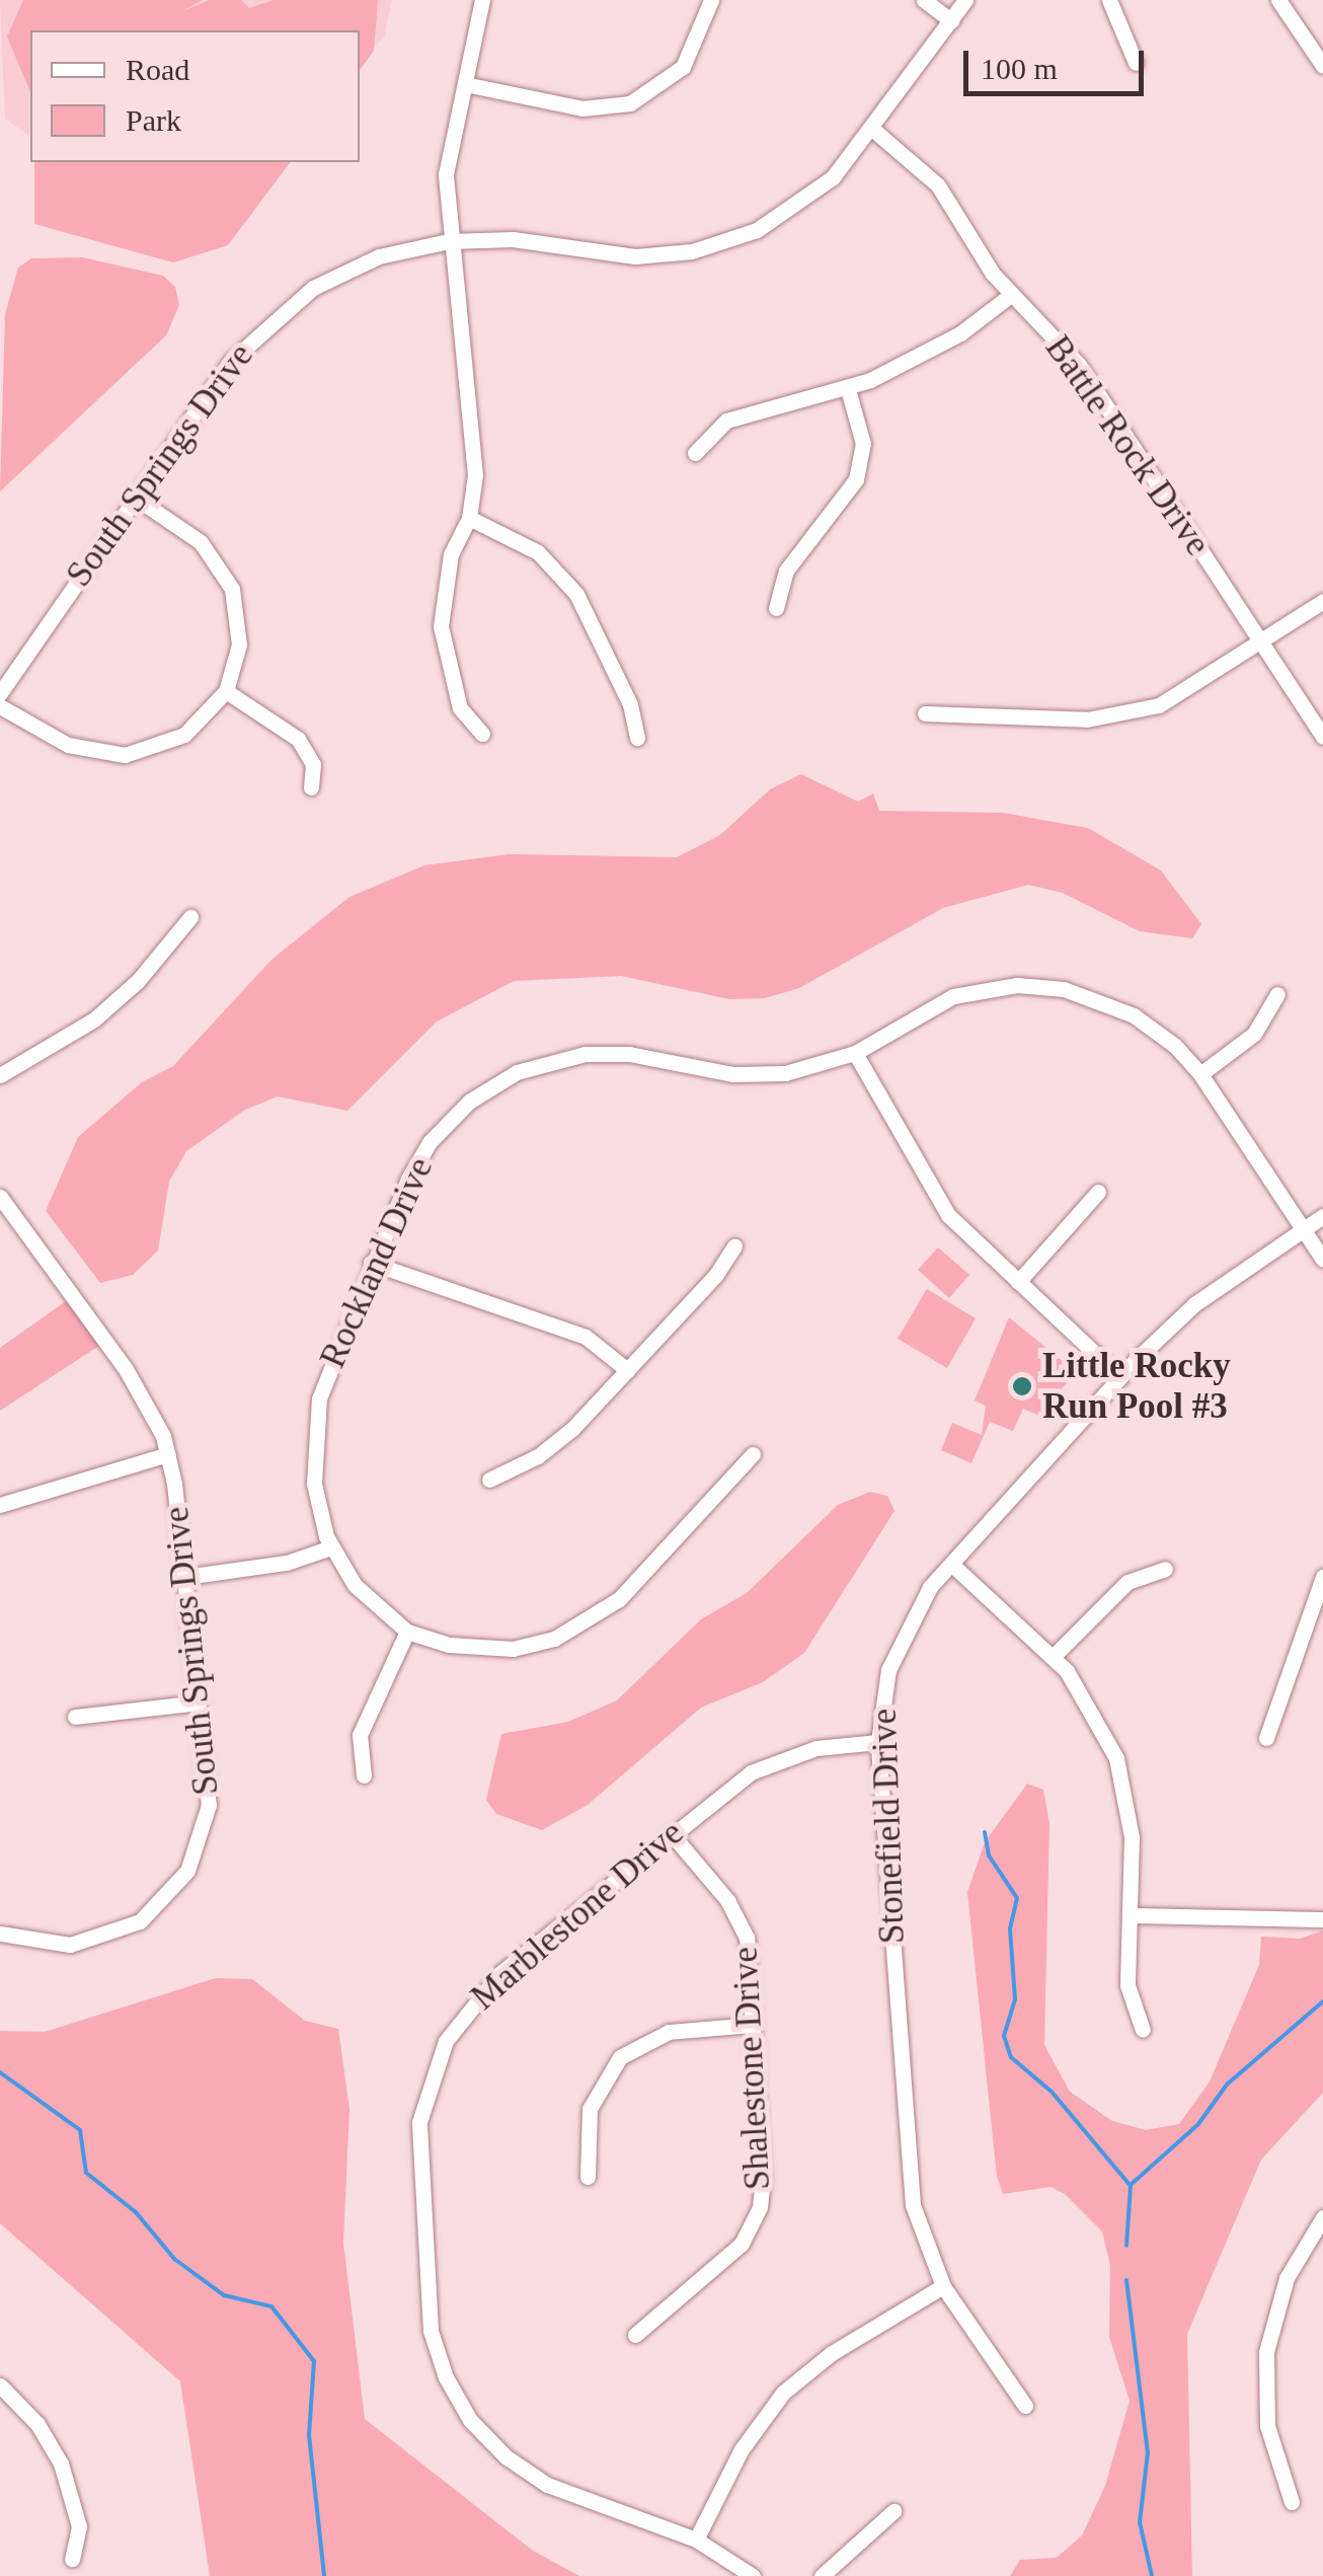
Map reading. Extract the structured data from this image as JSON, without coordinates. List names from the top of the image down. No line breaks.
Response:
{"streets":{"street":["Battle Rock Drive","South Springs Drive","Rockland Drive","Stonefield Drive","Marblestone Drive","Shalestone Drive"]},"crossings":[["Battle Rock Drive","South Springs Drive"],["Rockland Drive","Stonefield Drive"],["Stonefield Drive","Marblestone Drive"],["Marblestone Drive","Shalestone Drive"]],"places":["Little Rocky Run Pool #3"],"legend":["Road","Park"],"scale_bar":"100 m"}
